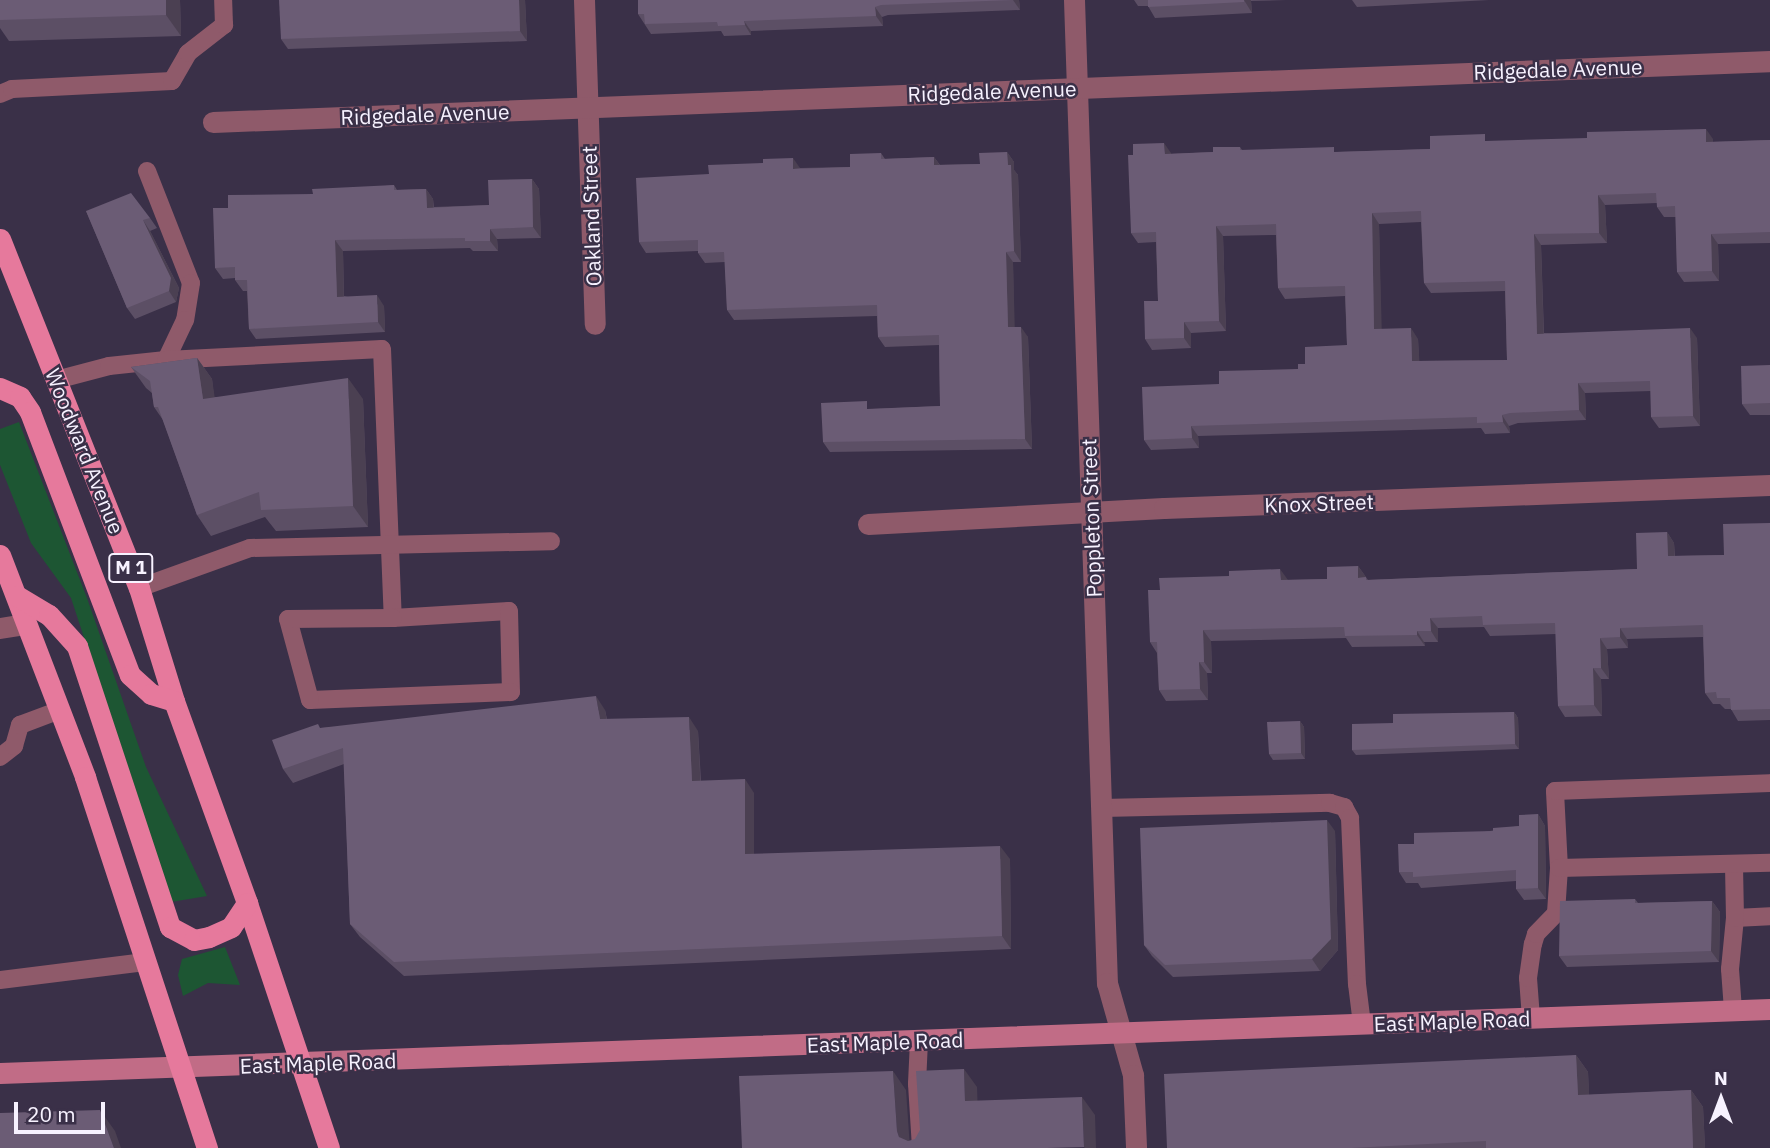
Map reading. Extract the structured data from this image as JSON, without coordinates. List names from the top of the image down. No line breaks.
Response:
{"streets":{"main road":["Woodward Avenue","M 1","East Maple Road"],"street":["Ridgedale Avenue","Oakland Street","Knox Street","Poppleton Street"]},"crossings":[["Ridgedale Avenue","Oakland Street"],["Ridgedale Avenue","Poppleton Street"],["Woodward Avenue","M 1"],["Knox Street","Poppleton Street"],["Poppleton Street","East Maple Road"],["M 1","East Maple Road"]],"scale_bar":"20 m","north":"top"}
